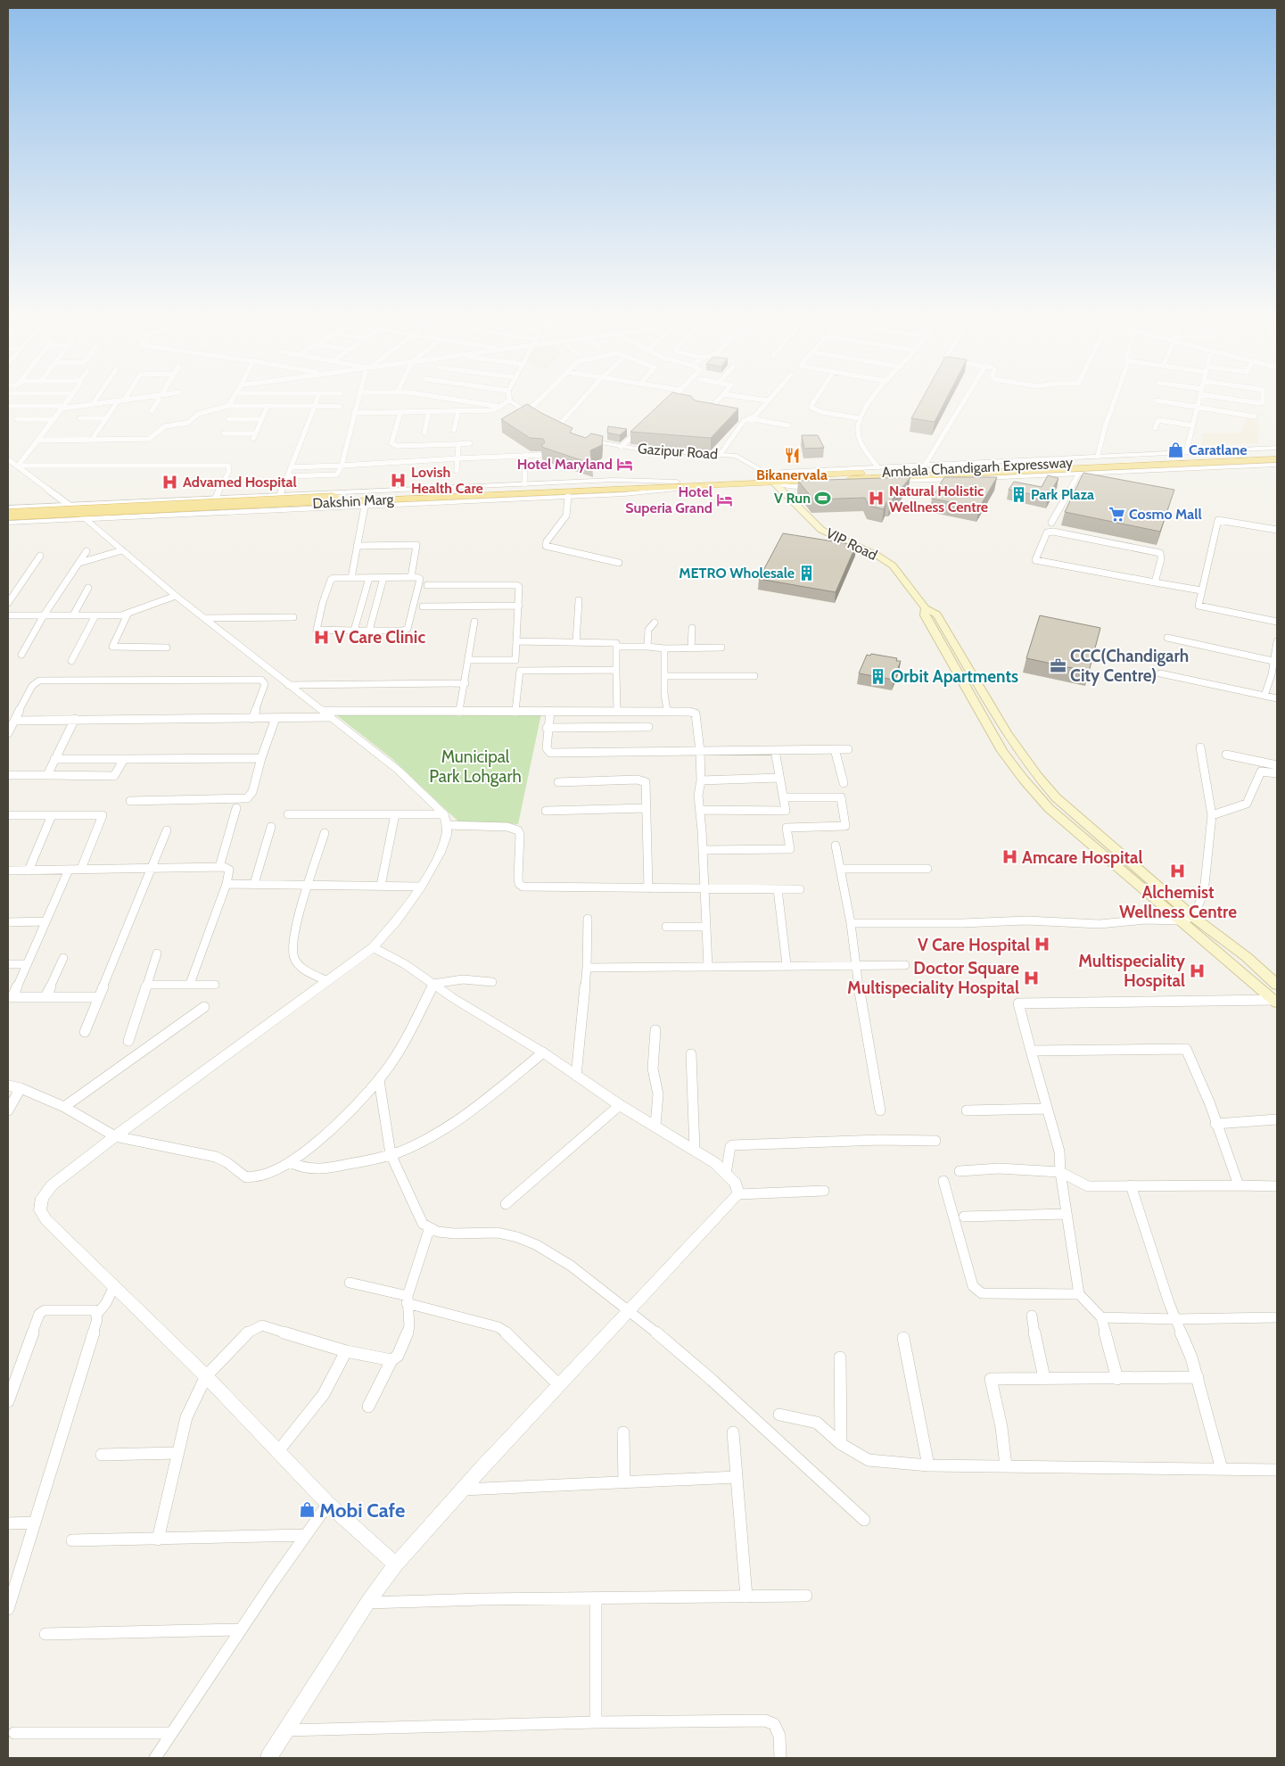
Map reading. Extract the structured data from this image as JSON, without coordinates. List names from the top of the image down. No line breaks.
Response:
{"streets":{"highway":["Ambala Chandigarh Expressway","Dakshin Marg"],"main road":["VIP Road"],"street":["Gazipur Road"]},"crossings":[["Gazipur Road","Ambala Chandigarh Expressway"],["Gazipur Road","VIP Road"],["Ambala Chandigarh Expressway","Dakshin Marg"],["Ambala Chandigarh Expressway","VIP Road"]],"parks":["Municipal Park Lohgarh"],"places":{"shop":["Caratlane","Mobi Cafe"],"restaurant":["Bikanervala"],"hotel":["Hotel Maryland","Hotel Superia Grand"],"hospital":["Lovish Health Care","Advamed Hospital","Natural Holistic Wellness Centre","V Care Clinic","Amcare Hospital","Alchemist Wellness Centre","V Care Hospital","Multispeciality Hospital","Doctor Square Multispeciality Hospital"],"building":["Park Plaza","METRO Wholesale","Orbit Apartments"],"sports":["V Run"],"supermarket":["Cosmo Mall"],"office":["CCC(Chandigarh City Centre)"]}}
